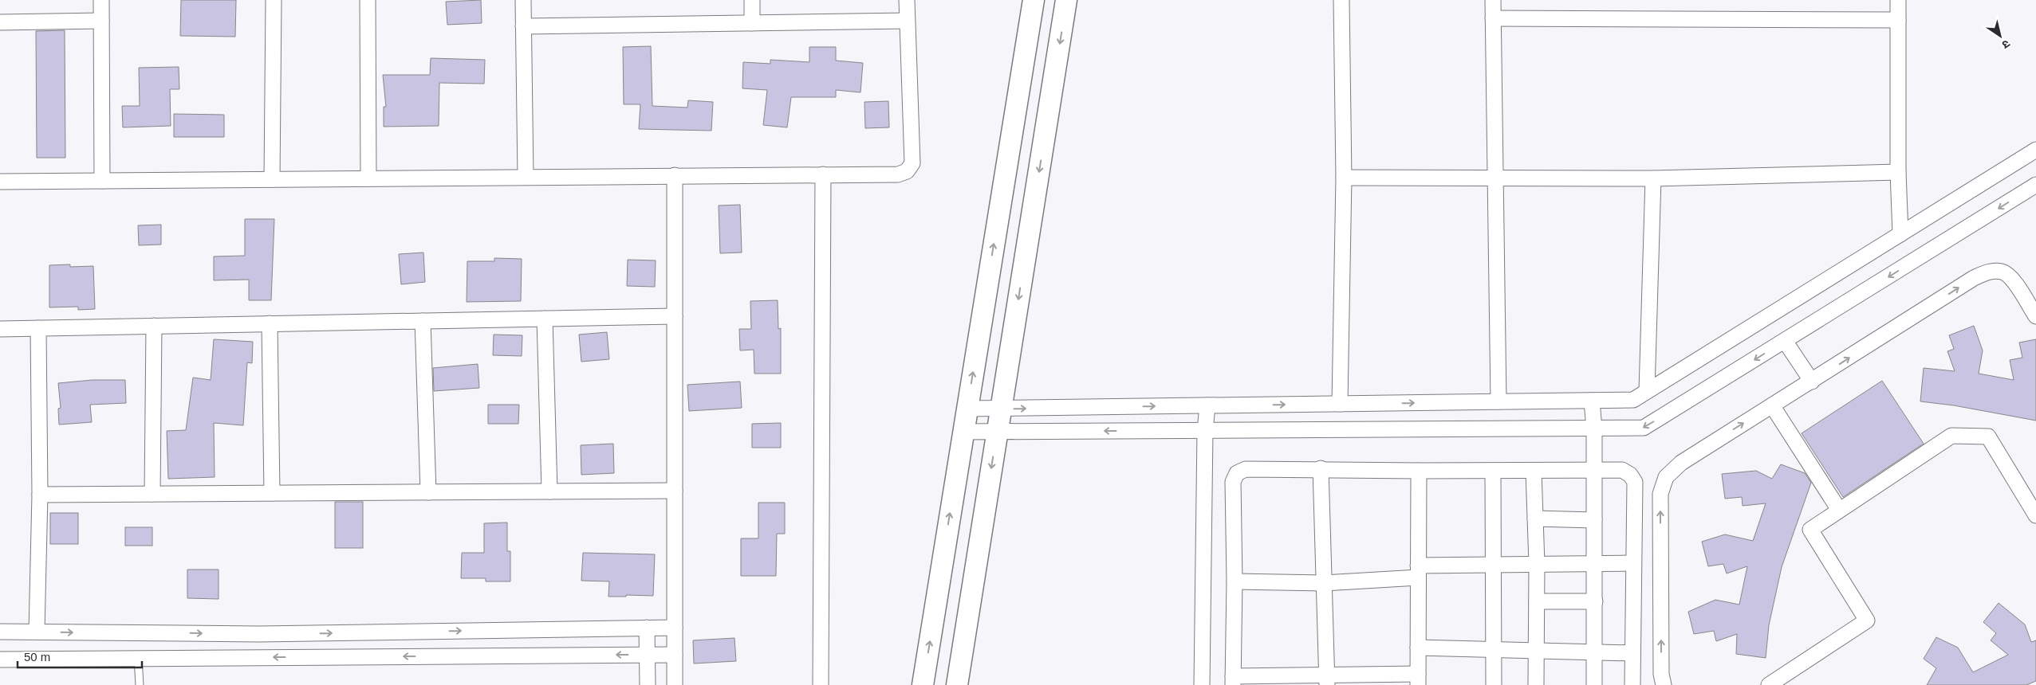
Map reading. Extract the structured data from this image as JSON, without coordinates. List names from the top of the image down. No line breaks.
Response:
{"scale_bar":"50 m","north":"bottom right"}
